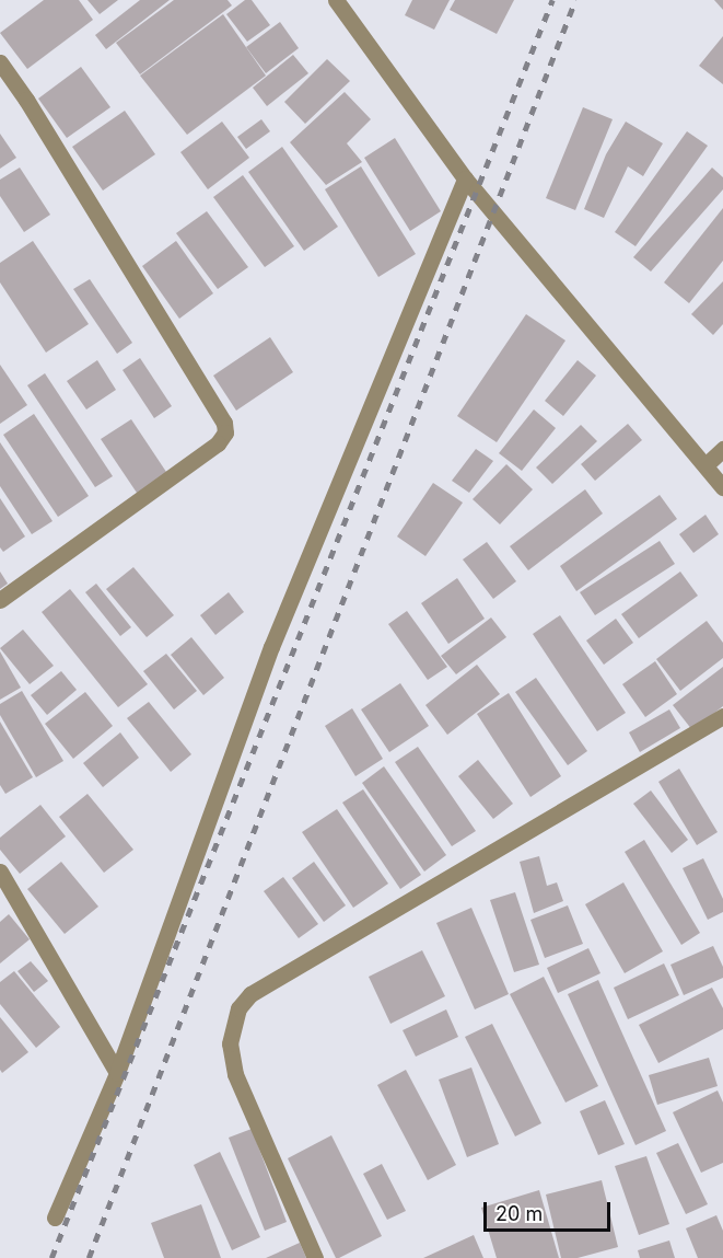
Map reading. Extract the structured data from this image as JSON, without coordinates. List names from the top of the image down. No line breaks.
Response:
{"scale_bar":"20 m"}
